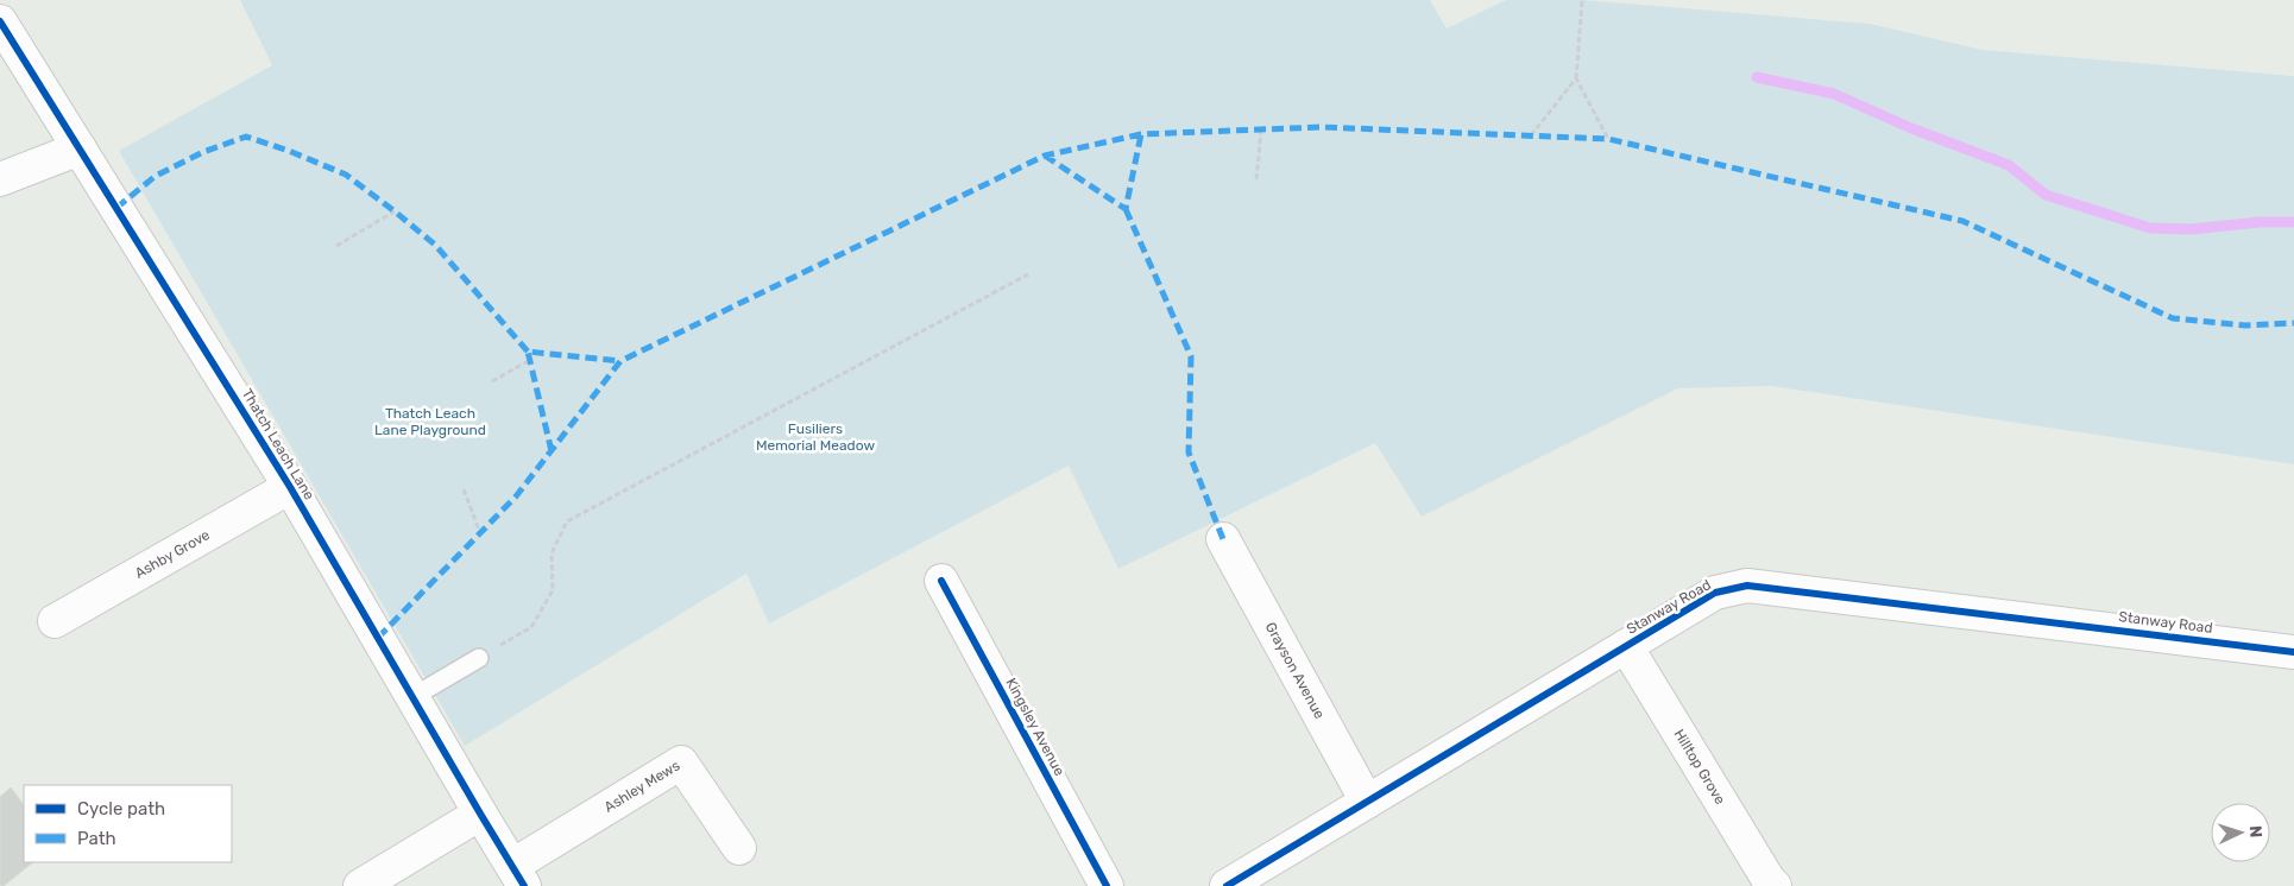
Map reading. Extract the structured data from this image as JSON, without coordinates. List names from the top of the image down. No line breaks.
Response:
{"streets":{"street":["Thatch Leach Lane","Ashby Grove","Stanway Road","Grayson Avenue","Kingsley Avenue","Hilltop Grove","Ashley Mews"]},"crossings":[["Thatch Leach Lane","Ashby Grove"],["Thatch Leach Lane","Ashley Mews"],["Stanway Road","Grayson Avenue"],["Stanway Road","Hilltop Grove"]],"parks":["Thatch Leach Lane Playground","Fusiliers Memorial Meadow"],"legend":["Cycle path","Path"],"north":"right"}
